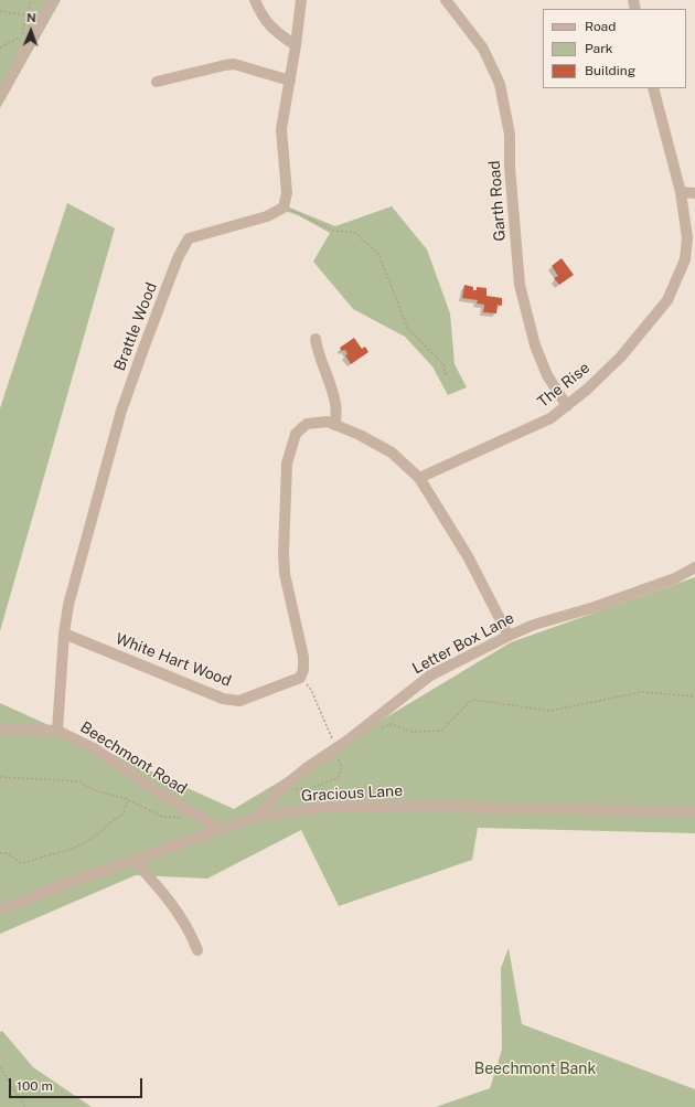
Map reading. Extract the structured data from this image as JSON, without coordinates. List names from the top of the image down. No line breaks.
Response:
{"streets":{"street":["Garth Road","Brattle Wood","The Rise","Letter Box Lane","White Hart Wood","Beechmont Road","Gracious Lane"]},"crossings":[["Garth Road","The Rise"],["Brattle Wood","White Hart Wood"],["Brattle Wood","Beechmont Road"],["Letter Box Lane","Gracious Lane"],["Beechmont Road","Gracious Lane"]],"parks":["Beechmont Bank"],"legend":["Road","Park","Building"],"scale_bar":"100 m","north":"top"}
